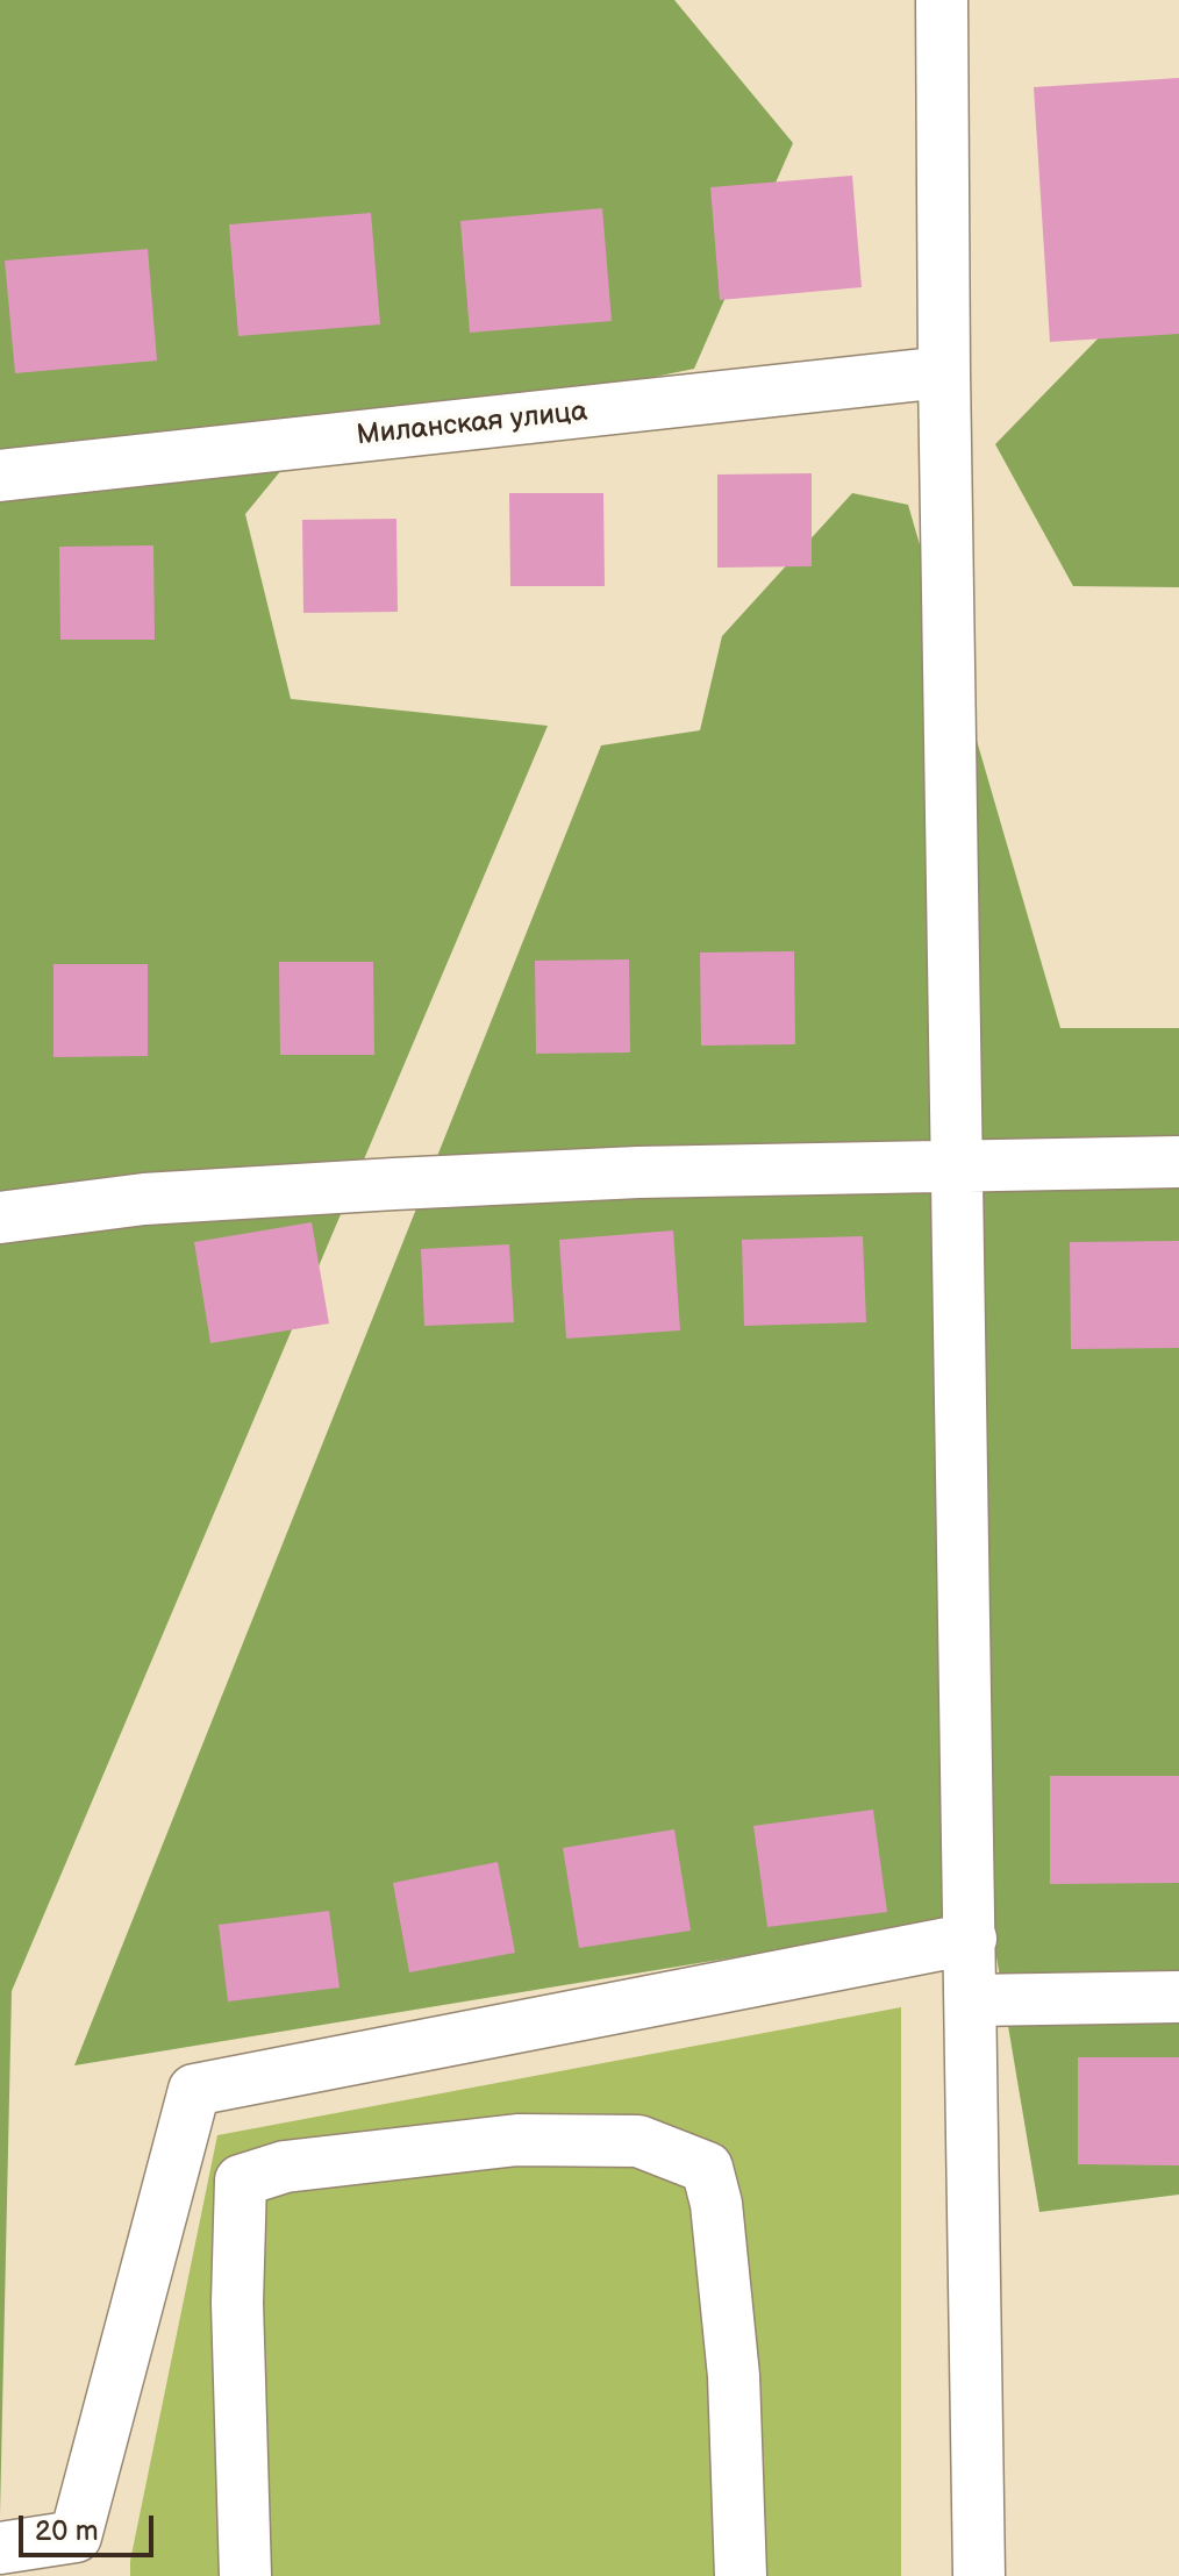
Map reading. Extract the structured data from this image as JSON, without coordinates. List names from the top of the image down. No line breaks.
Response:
{"streets":{"street":["Миланская улица"]},"scale_bar":"20 m"}
